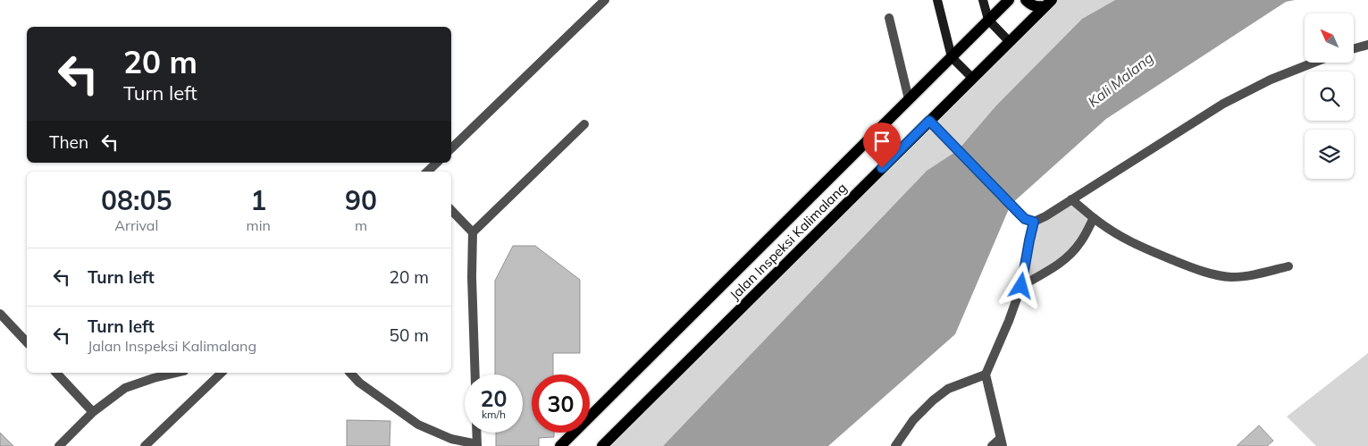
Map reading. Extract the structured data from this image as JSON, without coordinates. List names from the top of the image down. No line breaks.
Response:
{"streets":{"main road":["Jalan Inspeksi Kalimalang"]},"water":["Kali Malang"],"north":"top left","page":{"turn":["20 m","Turn left"],"then":"Then","eta":["08:05","Arrival","1","min","90","m"],"list":[{"name":"Turn left","value":"20 m"},{"name":"Turn left","note":"Jalan Inspeksi Kalimalang","value":"50 m"}],"speed":"20 km/h","limit":"30"}}
